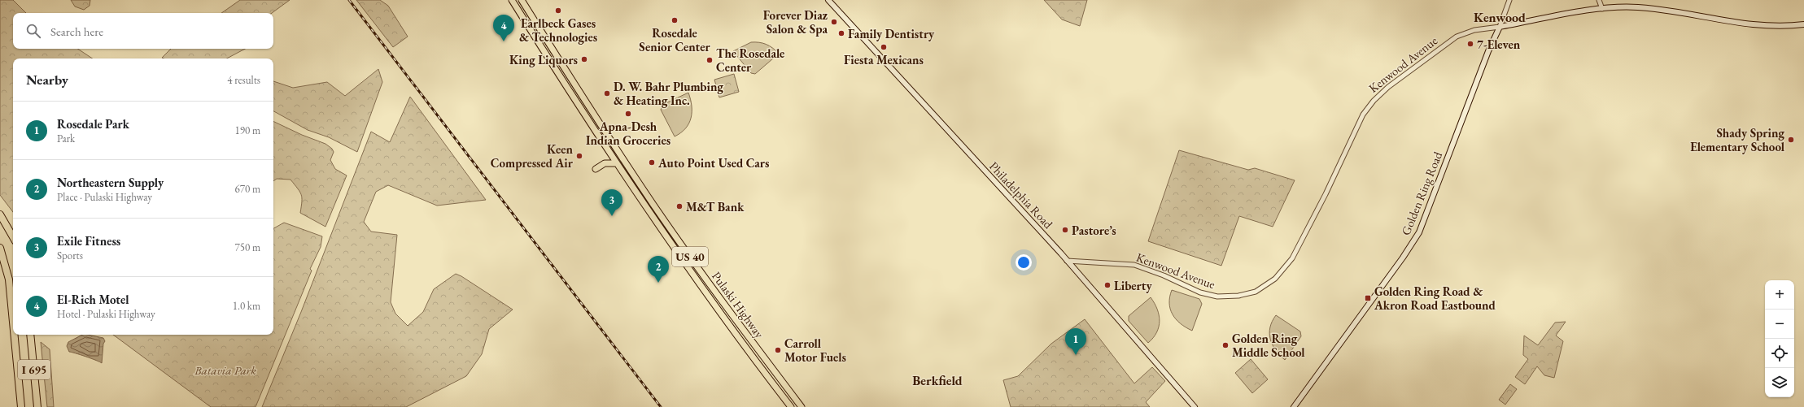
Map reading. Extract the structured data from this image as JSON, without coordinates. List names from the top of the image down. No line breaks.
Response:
{"streets":{"highway":["US 40","Pulaski Highway","I 695"],"main road":["Kenwood Avenue","Golden Ring Road","Philadelphia Road"]},"crossings":[["Kenwood Avenue","Golden Ring Road"],["Kenwood Avenue","Philadelphia Road"]],"districts":["Kenwood","Berkfield"],"parks":["Batavia Park"],"places":{"other":["Earlbeck Gases & Technologies","Rosedale Senior Center","Forever Diaz Salon & Spa","Family Dentistry","7-Eleven","Fiesta Mexicans","King Liquors","The Rosedale Center","D. W. Bahr Plumbing & Heating Inc.","Apna-Desh Indian Groceries","Shady Spring Elementary School","Keen Compressed Air","Auto Point Used Cars","M&T Bank","Pastore’s","Liberty","Golden Ring Middle School","Carroll Motor Fuels"],"transit":["Golden Ring Road & Akron Road Eastbound"]},"page":{"search":"Search here","pins":["4","3","2","1"],"heading":["Nearby","4 results"],"list":[{"mark":"1","name":"Rosedale Park","note":"Park","value":"190 m"},{"mark":"2","name":"Northeastern Supply","note":"Place · Pulaski Highway","value":"670 m"},{"mark":"3","name":"Exile Fitness","note":"Sports","value":"750 m"},{"mark":"4","name":"El-Rich Motel","note":"Hotel · Pulaski Highway","value":"1.0 km"}],"map_buttons":["+","−"]}}
